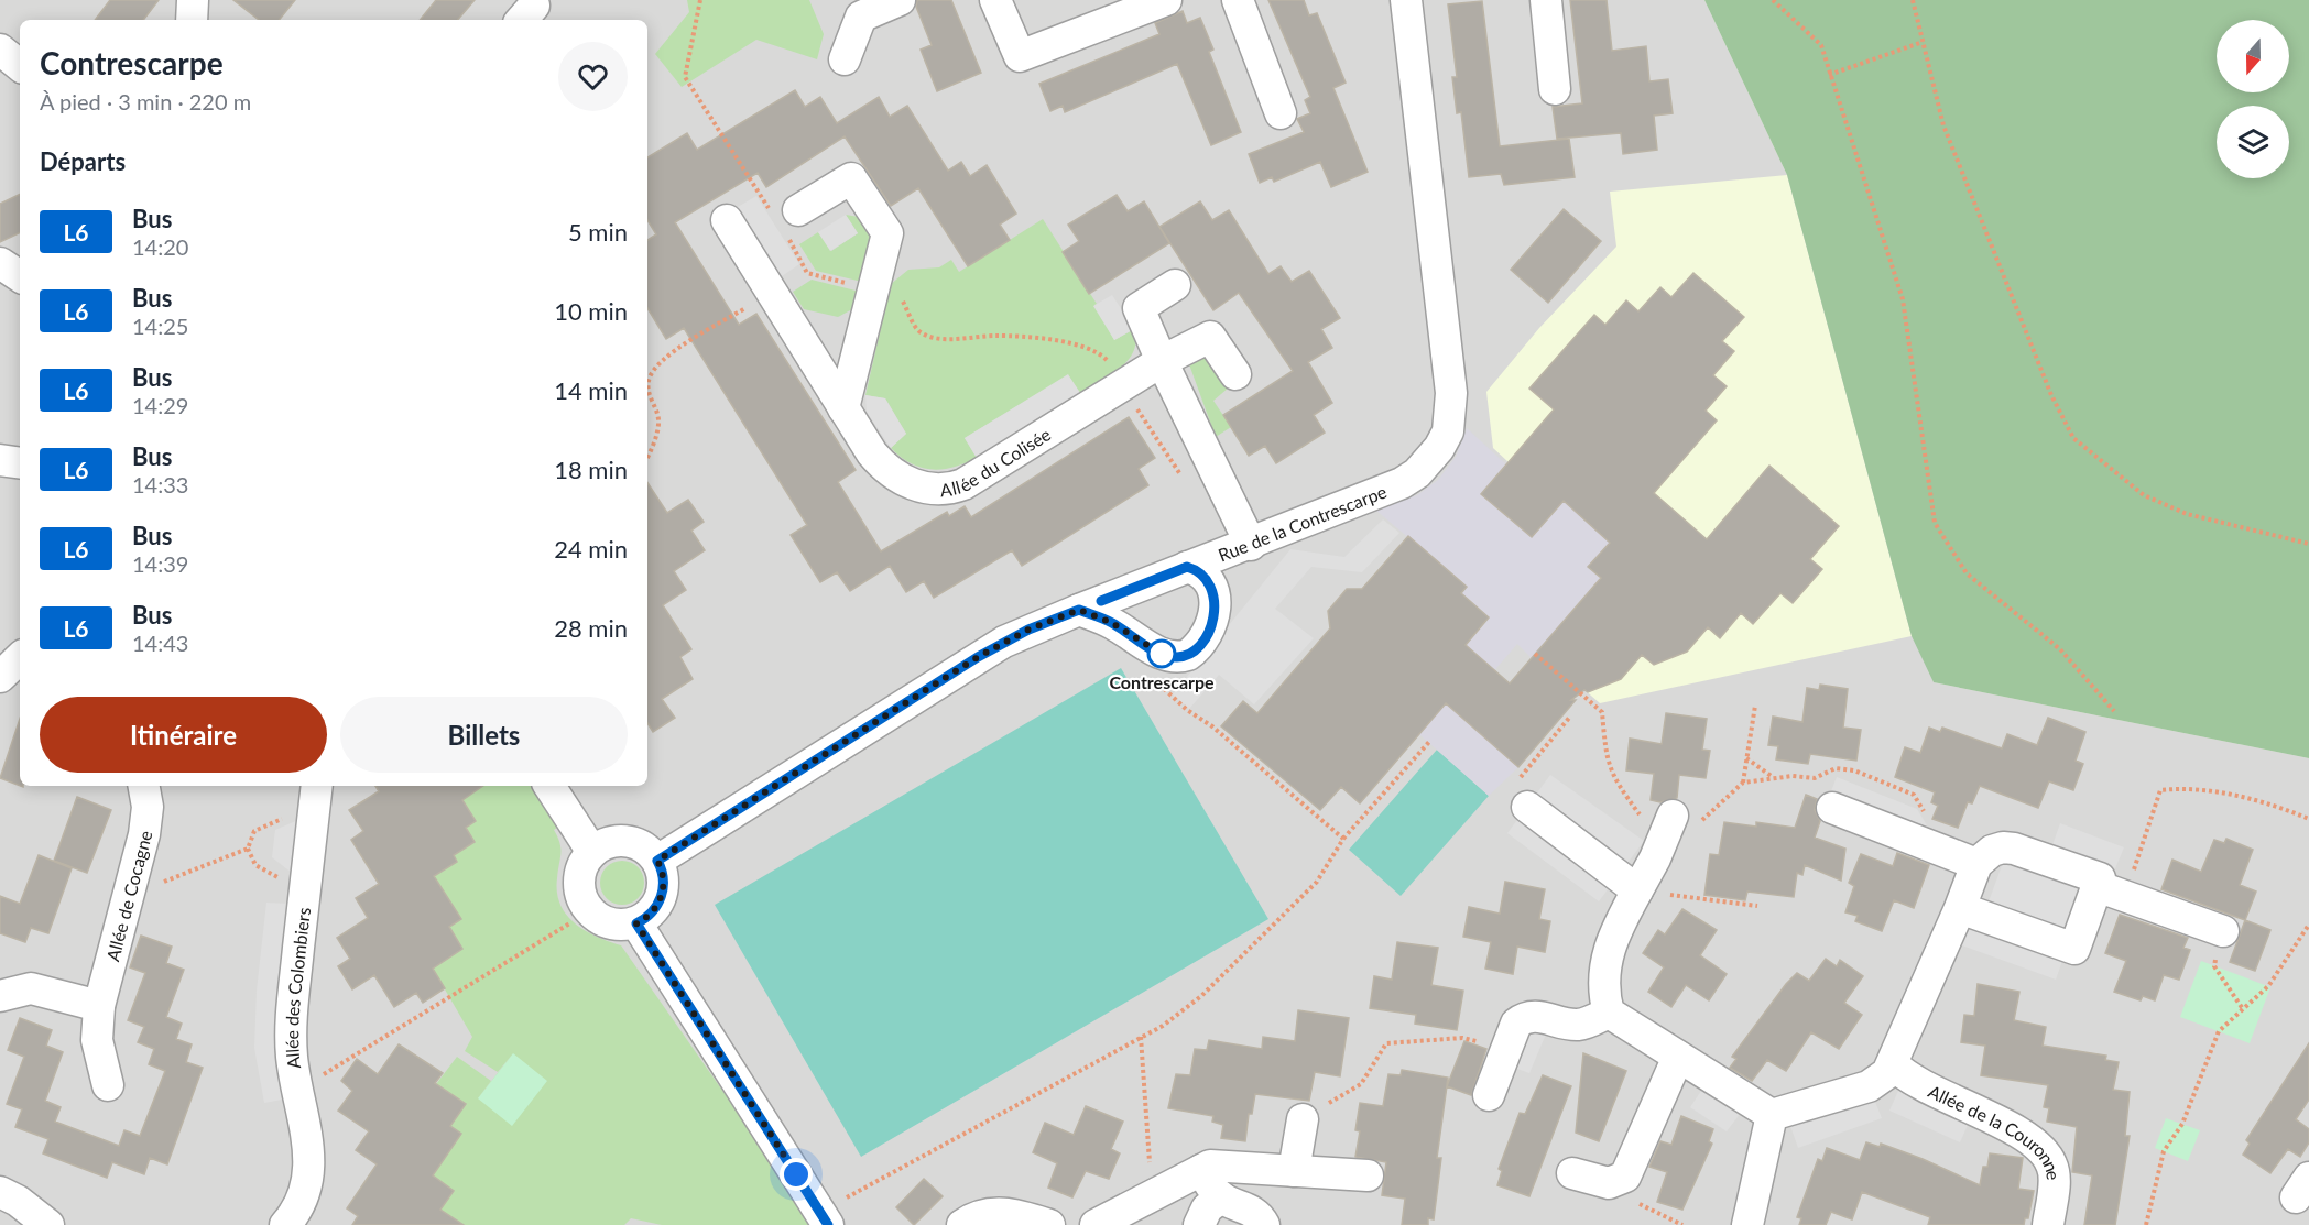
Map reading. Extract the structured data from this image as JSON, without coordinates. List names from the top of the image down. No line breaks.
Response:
{"streets":{"street":["Allée du Colisée","Rue de la Contrescarpe","Allée de Cocagne","Allée des Colombiers","Allée de la Couronne"]},"places":["Contrescarpe"],"lines":["bus line L6"],"north":"bottom","page":{"heading":[["Contrescarpe","À pied · 3 min · 220 m"],"Départs"],"list":[{"mark":"L6","name":"Bus","note":"14:20","value":"5 min"},{"mark":"L6","name":"Bus","note":"14:25","value":"10 min"},{"mark":"L6","name":"Bus","note":"14:29","value":"14 min"},{"mark":"L6","name":"Bus","note":"14:33","value":"18 min"},{"mark":"L6","name":"Bus","note":"14:39","value":"24 min"},{"mark":"L6","name":"Bus","note":"14:43","value":"28 min"}],"buttons":["Itinéraire","Billets"]}}
